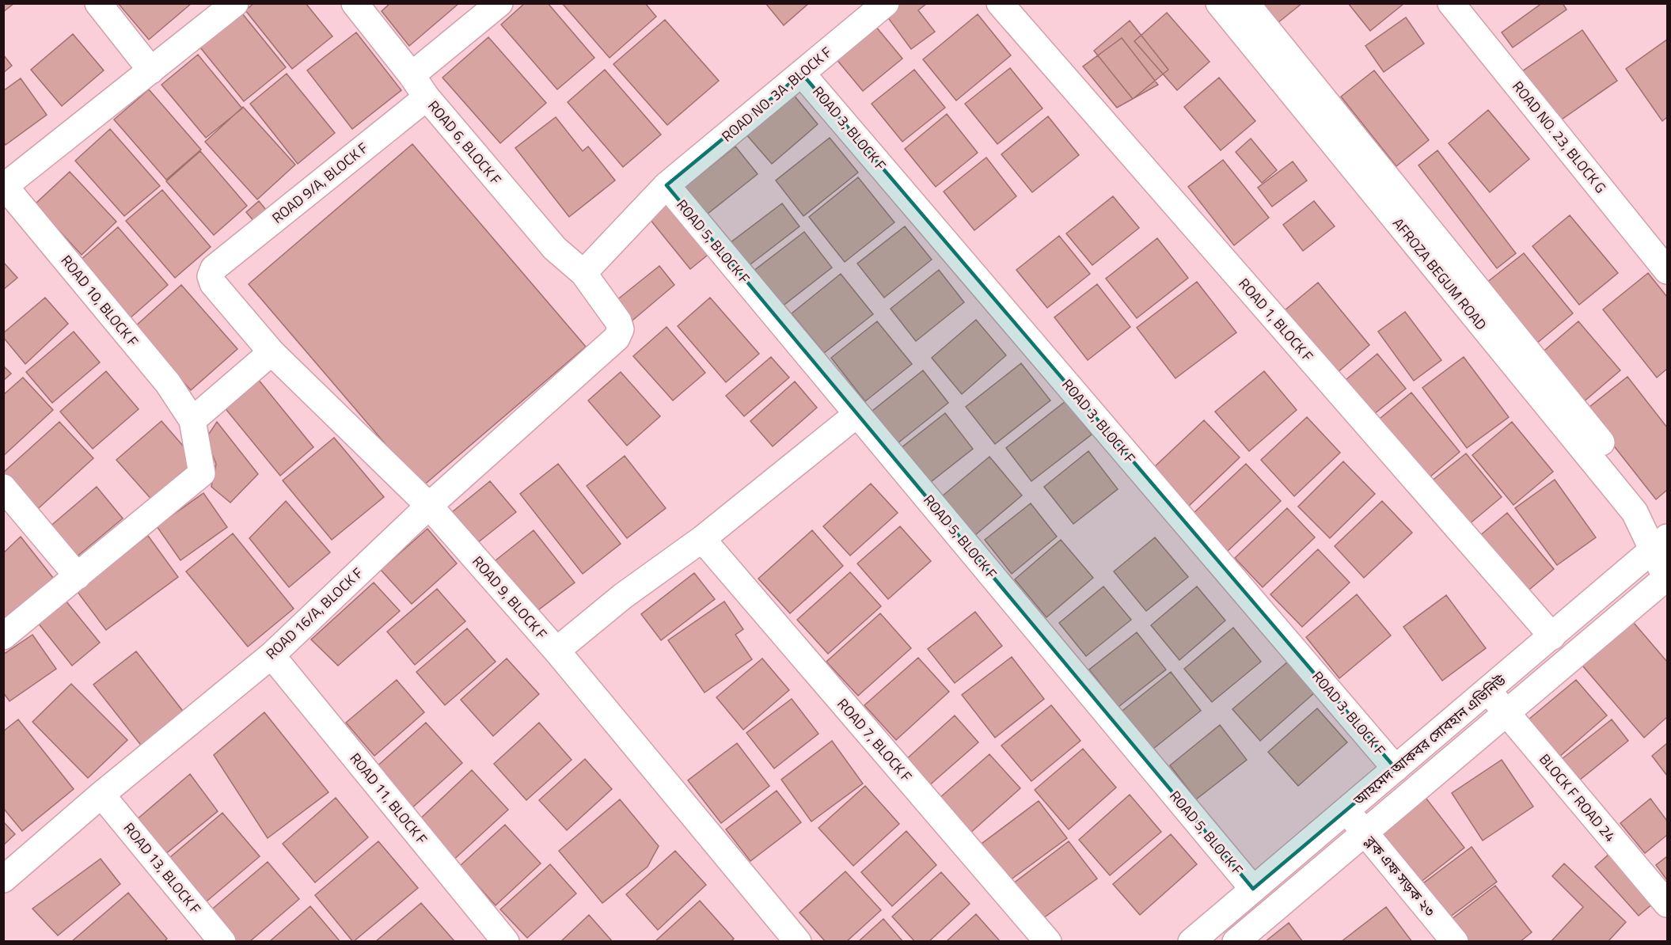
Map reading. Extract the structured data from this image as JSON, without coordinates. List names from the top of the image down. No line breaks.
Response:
{"streets":{"street":["ROAD NO. 3A ,BLOCK F","ROAD 3, BLOCK F","ROAD NO. 23, BLOCK G","ROAD 6, BLOCK F","ROAD 9/A, BLOCK F","ROAD 5, BLOCK F","AFROZA BEGUM ROAD","ROAD 10, BLOCK F","ROAD 1, BLOCK F","ROAD 9, BLOCK F","ROAD 16/A, BLOCK F","ROAD 7, BLOCK F","আহমেদ আকবর সোবহান এভিনিউ","BLOCK F ROAD 24","ROAD 11, BLOCK F","ROAD 13, BLOCK F","ব্লক এফ সড়ক ২৩"]},"crossings":[["ROAD NO. 3A ,BLOCK F","ROAD 3, BLOCK F"],["ROAD NO. 3A ,BLOCK F","ROAD 6, BLOCK F"],["ROAD NO. 3A ,BLOCK F","ROAD 5, BLOCK F"],["ROAD 3, BLOCK F","আহমেদ আকবর সোবহান এভিনিউ"],["ROAD 6, BLOCK F","ROAD 9/A, BLOCK F"],["ROAD 6, BLOCK F","ROAD 16/A, BLOCK F"],["ROAD 9/A, BLOCK F","ROAD 9, BLOCK F"],["ROAD 5, BLOCK F","আহমেদ আকবর সোবহান এভিনিউ"],["AFROZA BEGUM ROAD","আহমেদ আকবর সোবহান এভিনিউ"],["ROAD 1, BLOCK F","আহমেদ আকবর সোবহান এভিনিউ"],["ROAD 9, BLOCK F","ROAD 16/A, BLOCK F"],["ROAD 16/A, BLOCK F","ROAD 11, BLOCK F"],["ROAD 16/A, BLOCK F","ROAD 13, BLOCK F"],["আহমেদ আকবর সোবহান এভিনিউ","BLOCK F ROAD 24"],["আহমেদ আকবর সোবহান এভিনিউ","ব্লক এফ সড়ক ২৩"]]}
